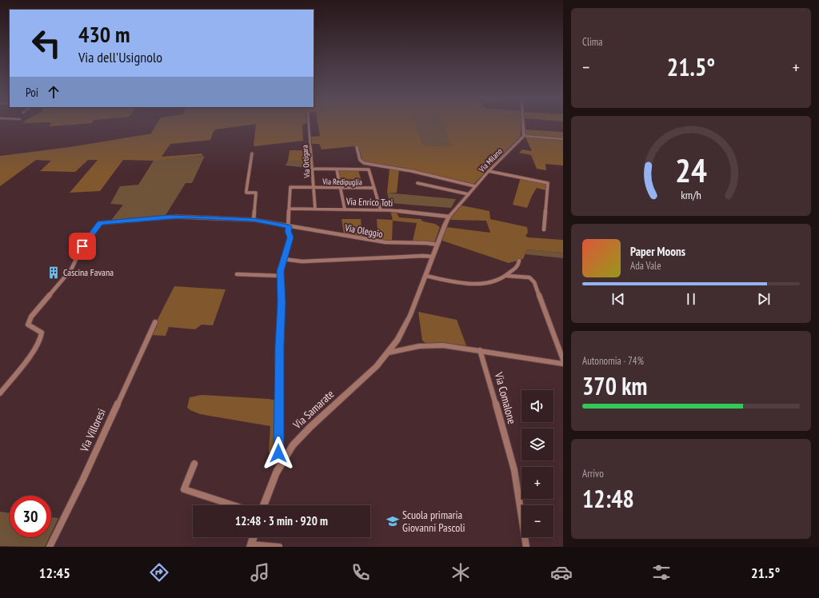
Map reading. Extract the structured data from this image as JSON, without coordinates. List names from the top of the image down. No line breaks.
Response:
{"streets":{"street":["Via Milano","Via Ortigara","Via Redipuglia","Via Enrico Toti","Via Oleggio","Via Comalone","Via Samarate","Via Villoresi"]},"crossings":[["Via Milano","Via Enrico Toti"],["Via Milano","Via Samarate"],["Via Ortigara","Via Redipuglia"],["Via Ortigara","Via Enrico Toti"],["Via Redipuglia","Via Enrico Toti"],["Via Enrico Toti","Via Samarate"],["Via Oleggio","Via Samarate"]],"places":{"building":["Cascina Favana"],"school or university":["Scuola primaria Giovanni Pascoli"]},"page":{"tile":["Clima",["Autonomia · 74%","370 km"],["Arrivo","12:48"]],"turn":["430 m","Via dell'Usignolo"],"heat":["−","21.5°","+"],"then":"Poi","song":["Paper Moons","Ada Vale"],"map_buttons":["+","−"],"limit":"30","trip":"12:48 · 3 min · 920 m","tabs":["12:45","21.5°"],"gauge":["24","km/h"]}}
